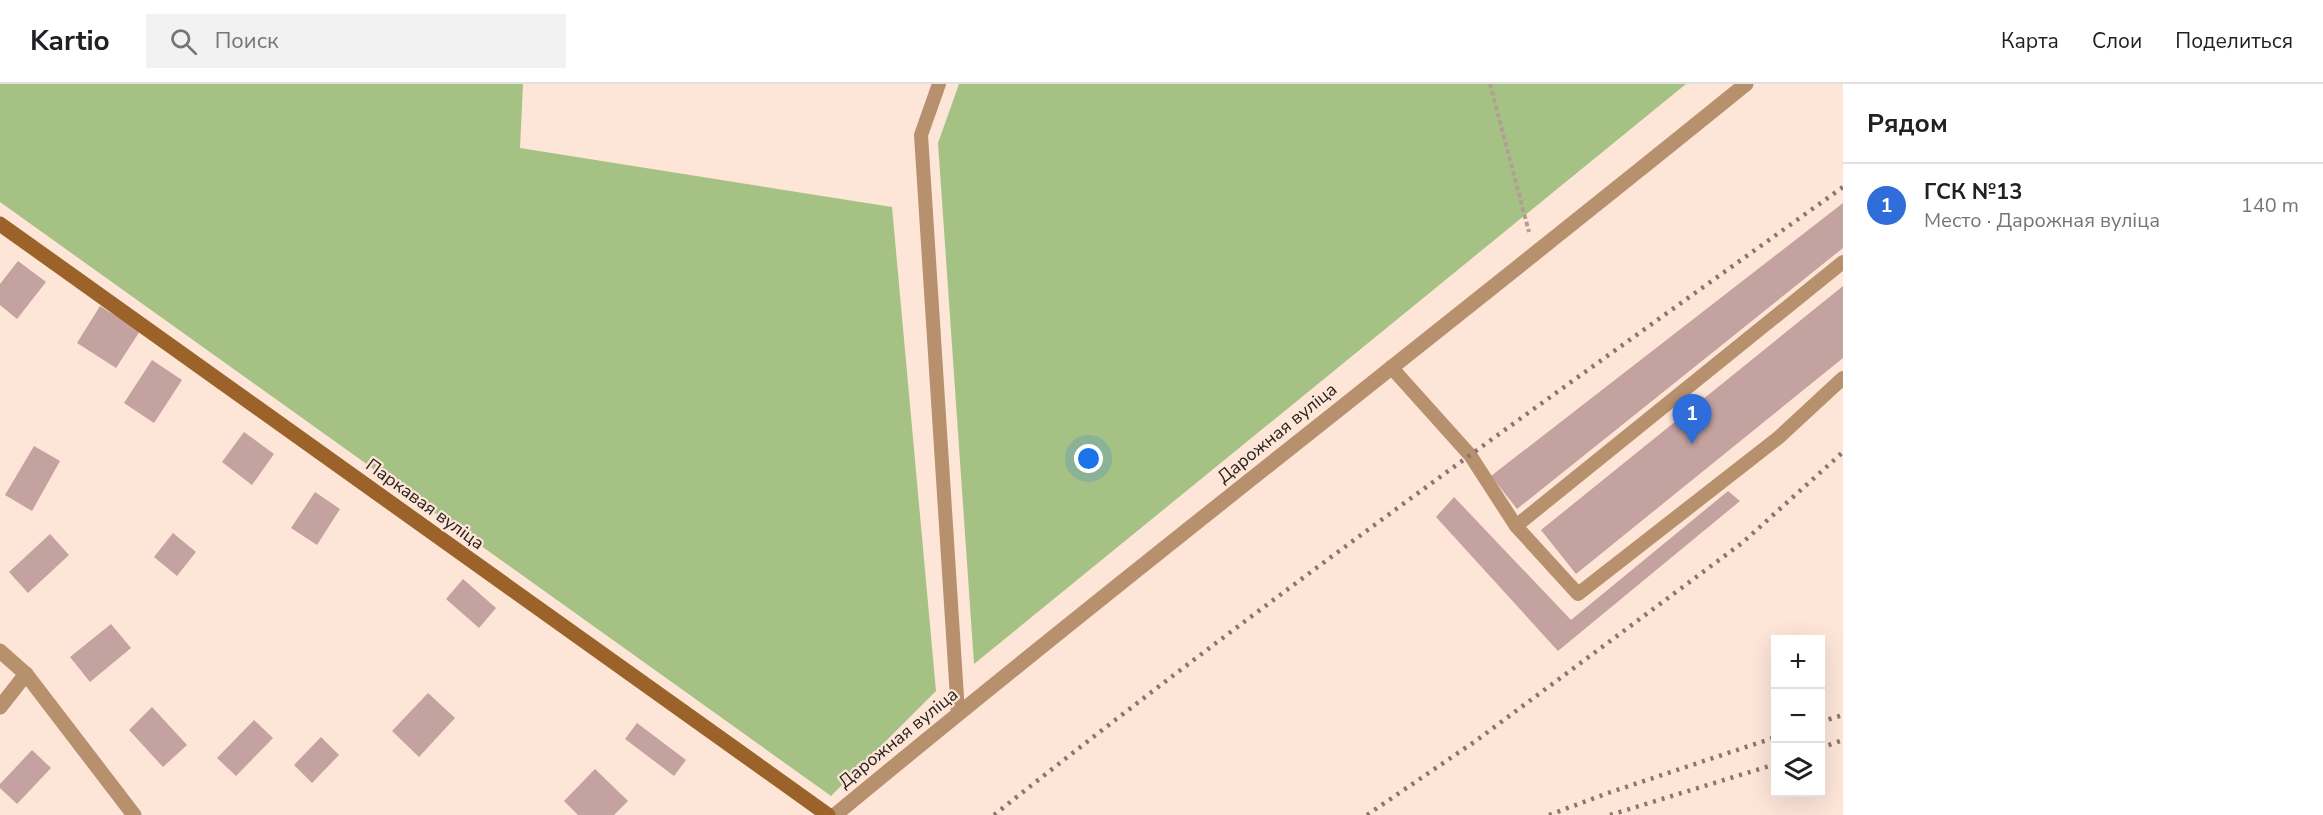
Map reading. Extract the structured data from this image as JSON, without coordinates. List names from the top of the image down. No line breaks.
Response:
{"streets":{"street":["Дарожная вуліца","Паркавая вуліца"]},"page":{"header":"Kartio","search":"Поиск","nav":["Карта","Слои","Поделиться"],"heading":"Рядом","list":[{"mark":"1","name":"ГСК №13","note":"Место · Дарожная вуліца","value":"140 m"}],"pins":"1","map_buttons":["+","−"]}}
